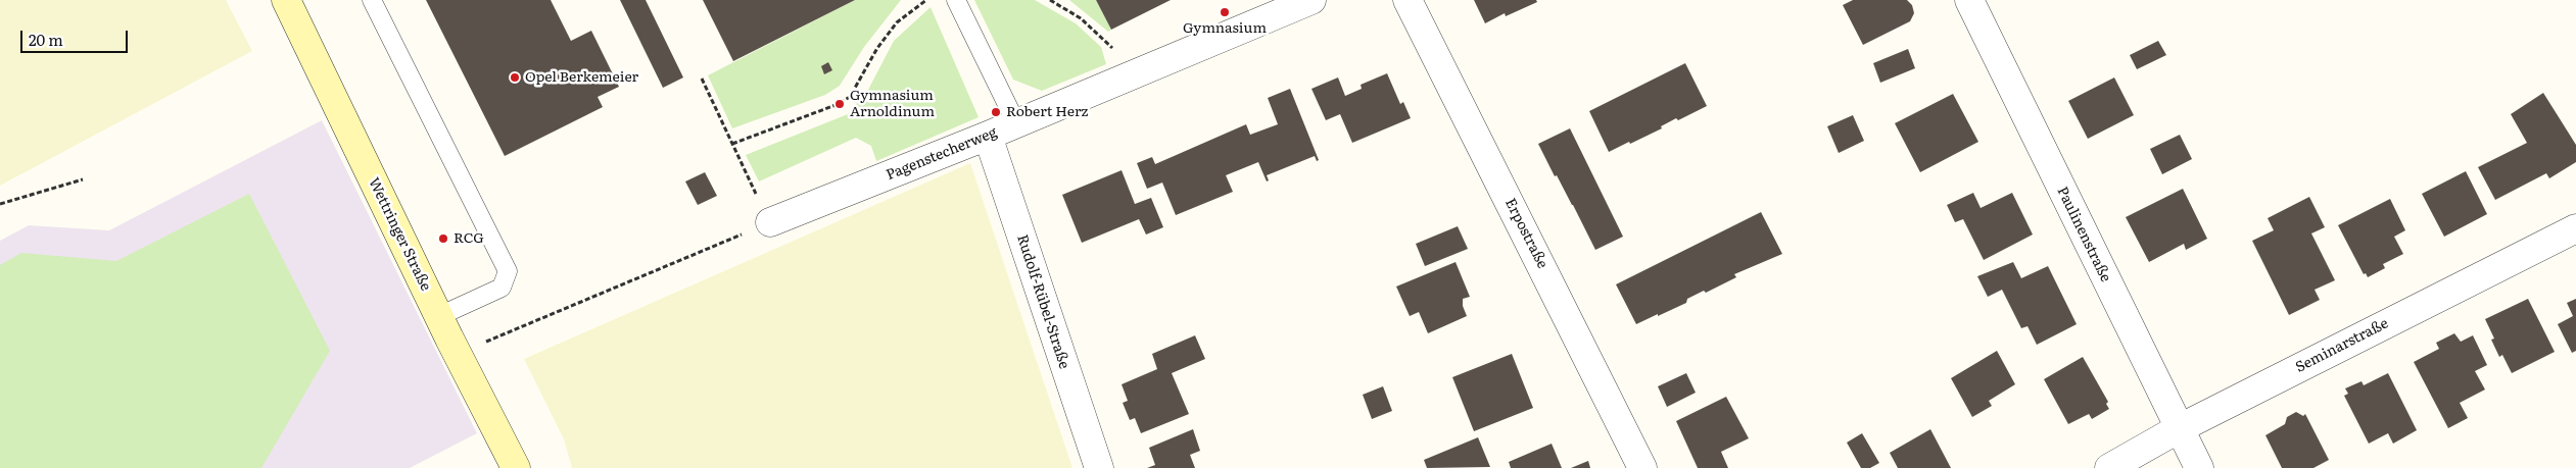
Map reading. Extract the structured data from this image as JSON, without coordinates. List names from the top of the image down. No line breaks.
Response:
{"streets":{"main road":["Wettringer Straße"],"street":["Pagenstecherweg","Erpostraße","Paulinenstraße","Rudolf-Rübel-Straße","Seminarstraße"]},"crossings":[["Pagenstecherweg","Rudolf-Rübel-Straße"],["Paulinenstraße","Seminarstraße"]],"places":["Gymnasium","Opel Berkemeier","Gymnasium Arnoldinum","Robert Herz","RCG"],"scale_bar":"20 m"}
